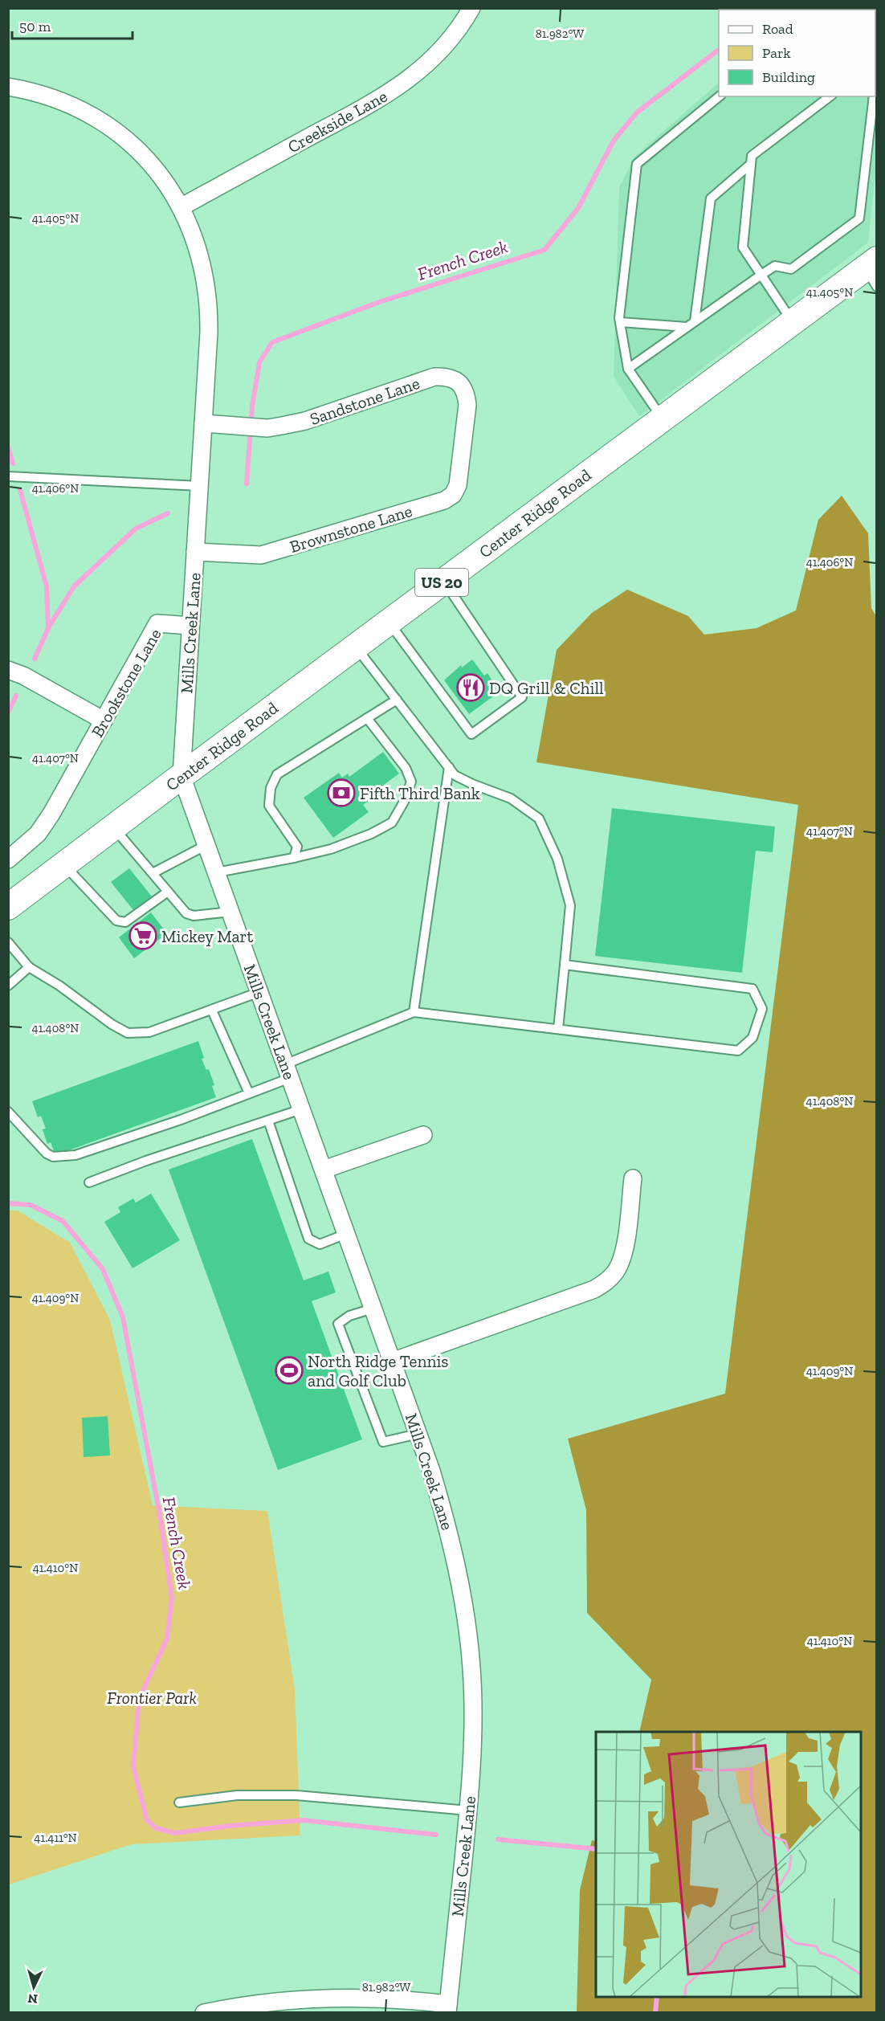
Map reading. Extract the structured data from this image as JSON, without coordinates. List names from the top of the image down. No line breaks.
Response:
{"streets":{"main road":["Center Ridge Road","US 20"],"street":["Creekside Lane","Sandstone Lane","Brownstone Lane","Mills Creek Lane","Brookstone Lane"]},"crossings":[["Creekside Lane","Mills Creek Lane"],["Sandstone Lane","Brownstone Lane"],["Sandstone Lane","Mills Creek Lane"],["Center Ridge Road","Mills Creek Lane"],["Brownstone Lane","Mills Creek Lane"],["Mills Creek Lane","Brookstone Lane"]],"water":["French Creek"],"parks":["Frontier Park"],"places":{"restaurant":["DQ Grill & Chill"],"bank":["Fifth Third Bank"],"supermarket":["Mickey Mart"],"sports":["North Ridge Tennis and Golf Club"]},"legend":["Road","Park","Building"],"scale_bar":"50 m","north":"bottom","coordinates":["81.982°W","41.405°N","41.406°N","41.407°N","41.408°N","41.409°N","41.410°N","41.411°N"]}
